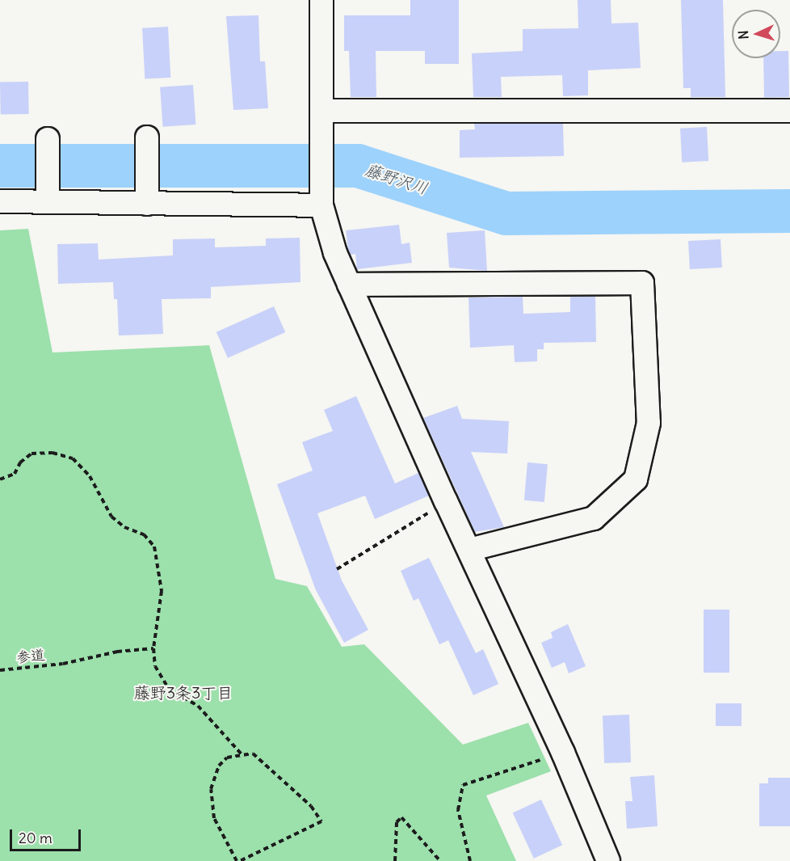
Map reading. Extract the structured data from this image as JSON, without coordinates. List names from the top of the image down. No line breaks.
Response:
{"streets":{"path":["参道"]},"districts":["藤野3条3丁目"],"water":["藤野沢川"],"scale_bar":"20 m","north":"left"}
